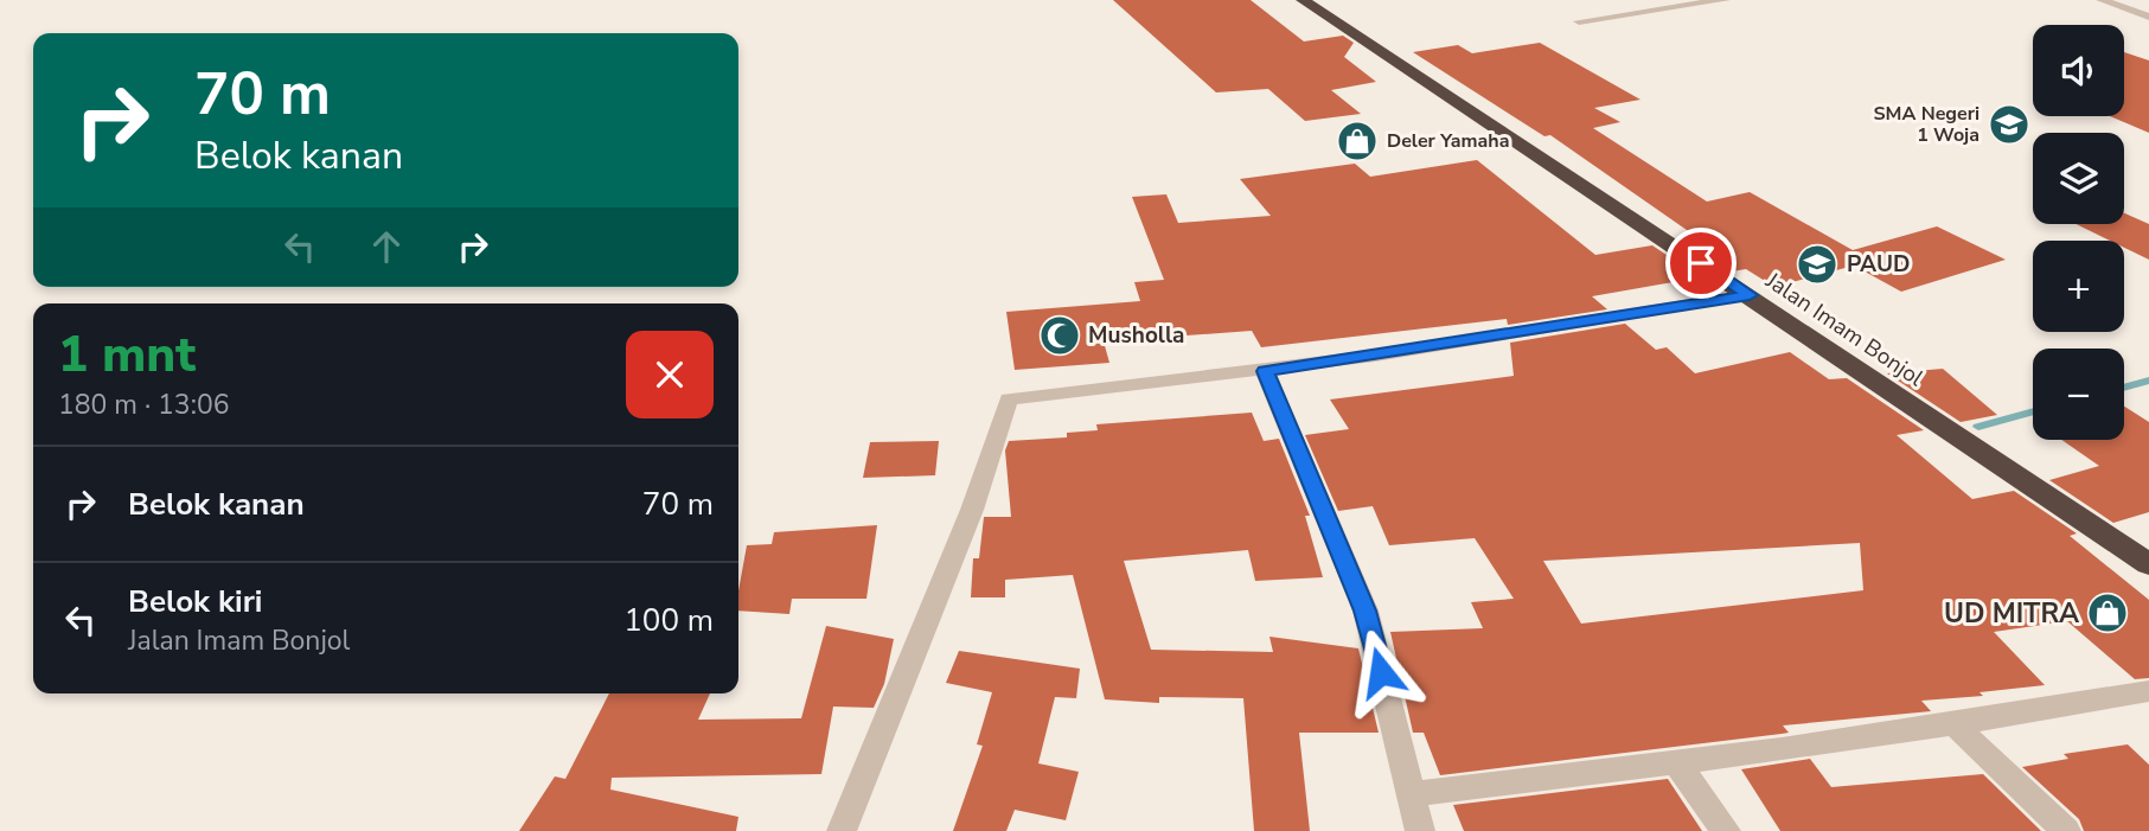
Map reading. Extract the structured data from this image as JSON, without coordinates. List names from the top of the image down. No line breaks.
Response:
{"streets":{"highway":["Jalan Imam Bonjol"]},"places":{"school or university":["SMA Negeri 1 Woja","PAUD"],"shop":["Deler Yamaha","UD MITRA"],"mosque":["Musholla"]},"page":{"map_buttons":["+","−"],"turn":["70 m","Belok kanan"],"heading":["1 mnt","180 m · 13:06"],"list":[{"name":"Belok kanan","value":"70 m"},{"name":"Belok kiri","note":"Jalan Imam Bonjol","value":"100 m"}]}}
